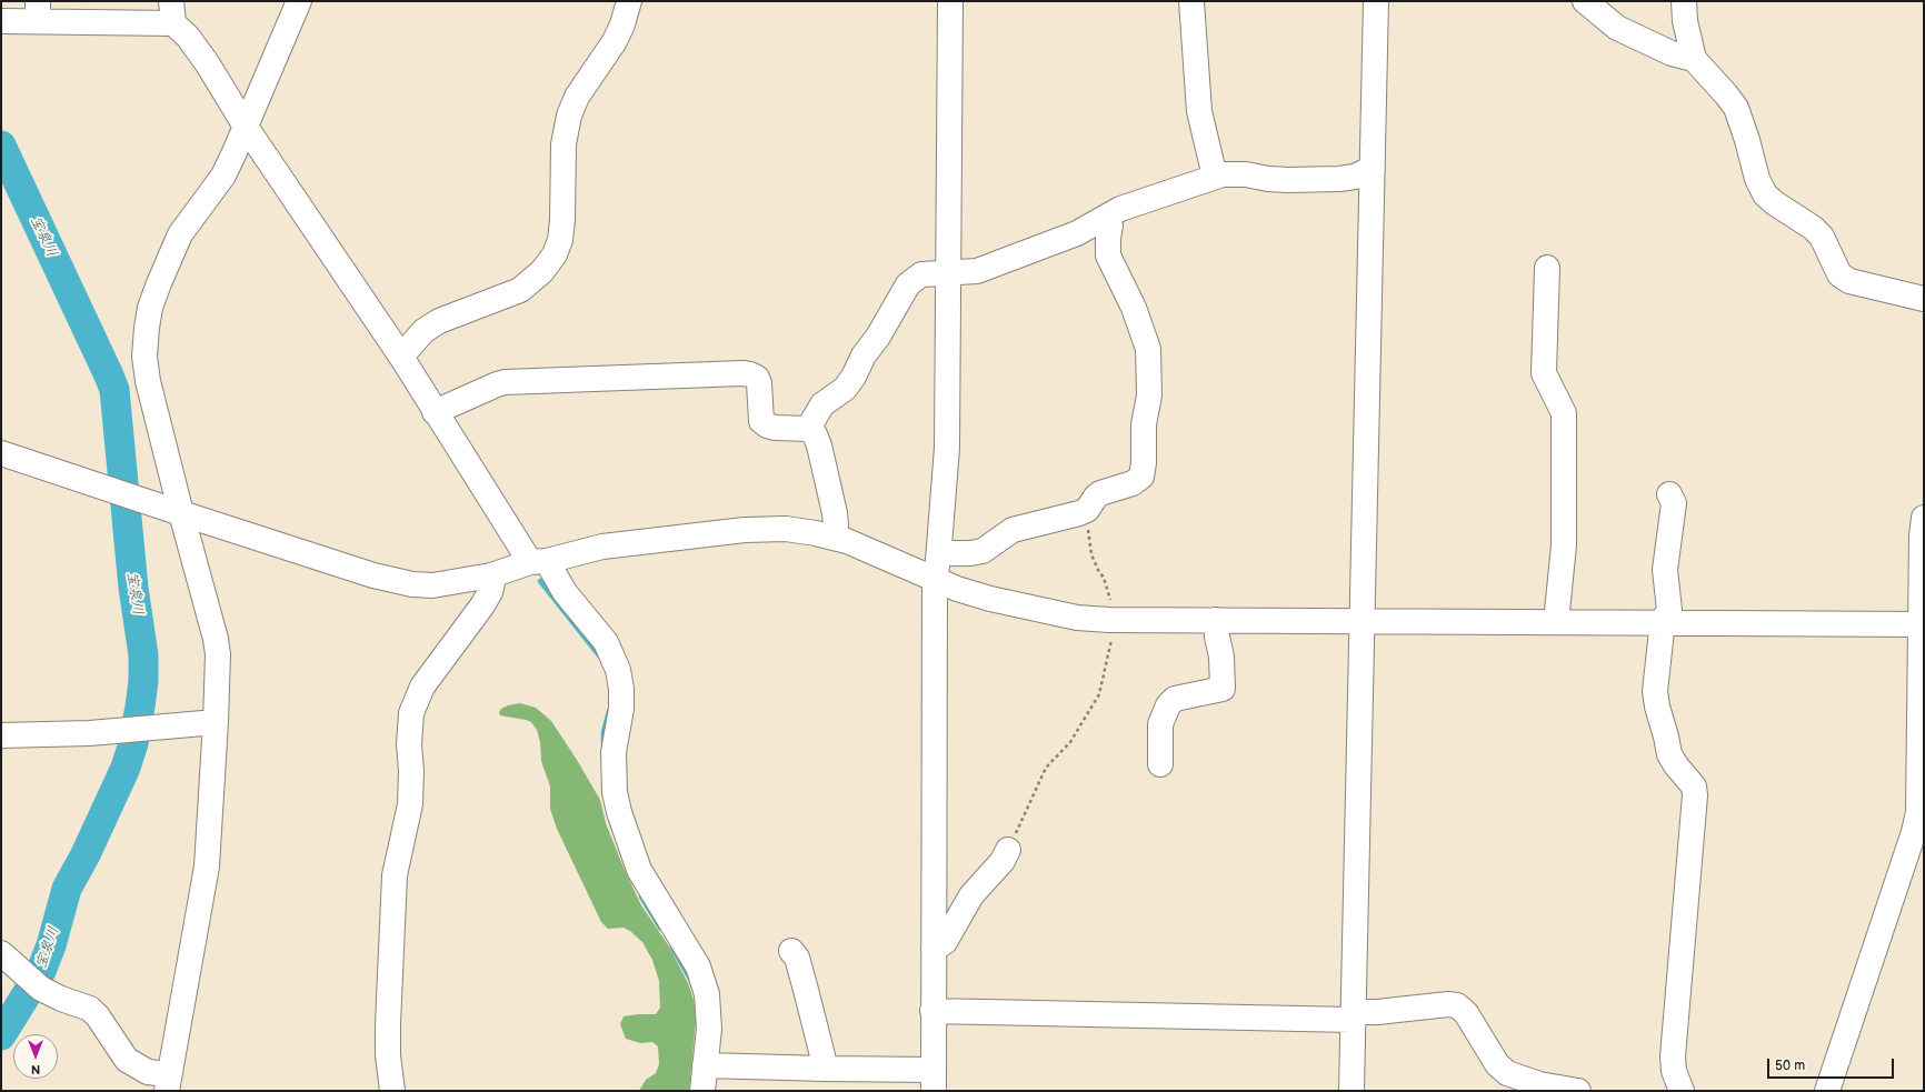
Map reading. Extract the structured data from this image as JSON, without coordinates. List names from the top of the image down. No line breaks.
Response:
{"water":["宝泉川"],"scale_bar":"50 m","north":"bottom"}
